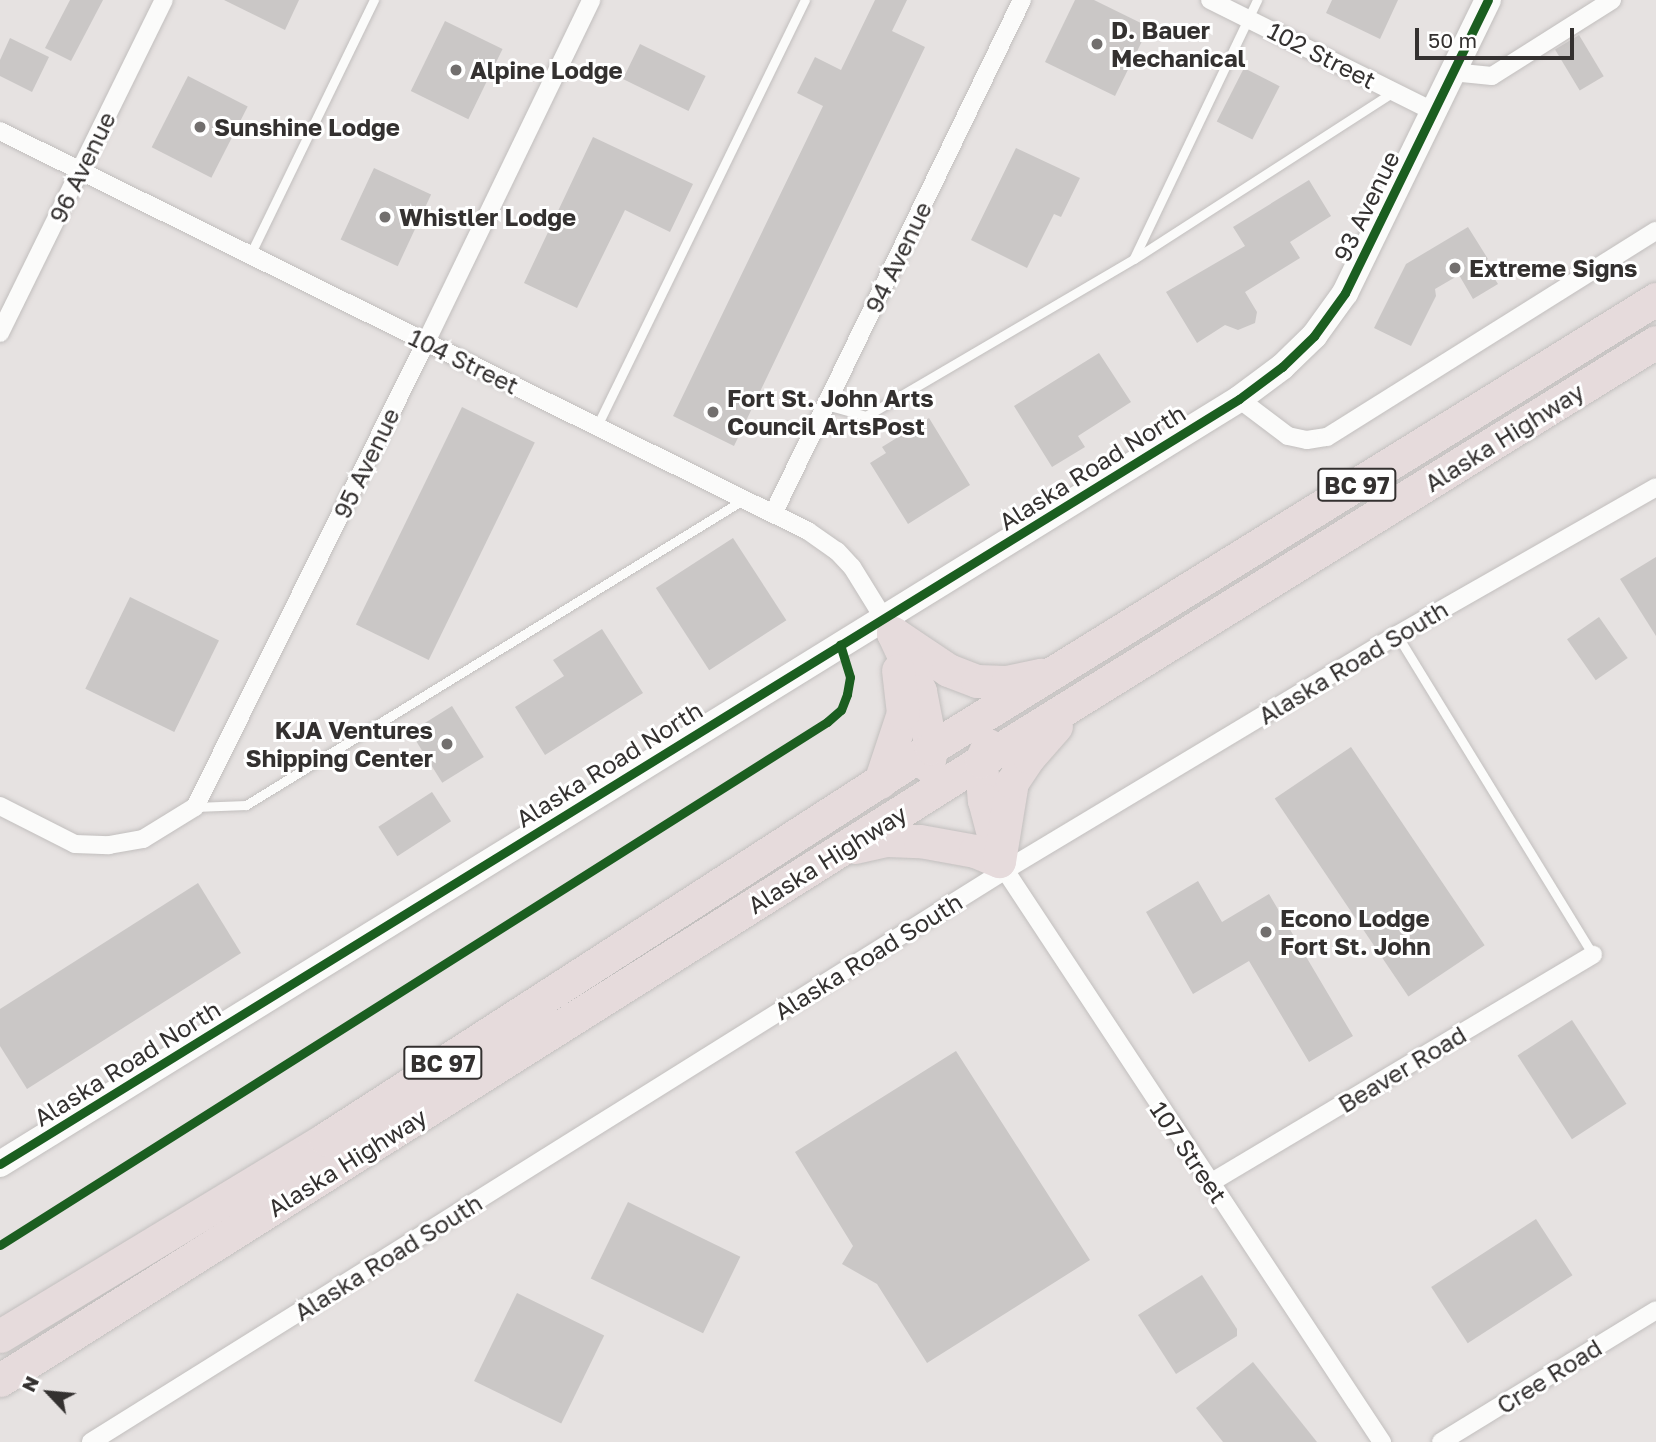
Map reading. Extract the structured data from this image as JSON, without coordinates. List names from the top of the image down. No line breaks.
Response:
{"streets":{"highway":["Alaska Highway","BC 97"],"street":["102 Street","96 Avenue","93 Avenue","94 Avenue","104 Street","95 Avenue","Alaska Road North","Alaska Road South","Beaver Road","107 Street","Cree Road"]},"crossings":[["102 Street","93 Avenue"],["96 Avenue","104 Street"],["93 Avenue","Alaska Road North"],["94 Avenue","104 Street"],["104 Street","95 Avenue"],["104 Street","Alaska Road North"],["Alaska Road South","107 Street"],["Beaver Road","107 Street"]],"places":["D. Bauer Mechanical","Alpine Lodge","Sunshine Lodge","Whistler Lodge","Extreme Signs","Fort St. John Arts Council ArtsPost","KJA Ventures Shipping Center","Econo Lodge Fort St. John"],"scale_bar":"50 m","north":"top left"}
